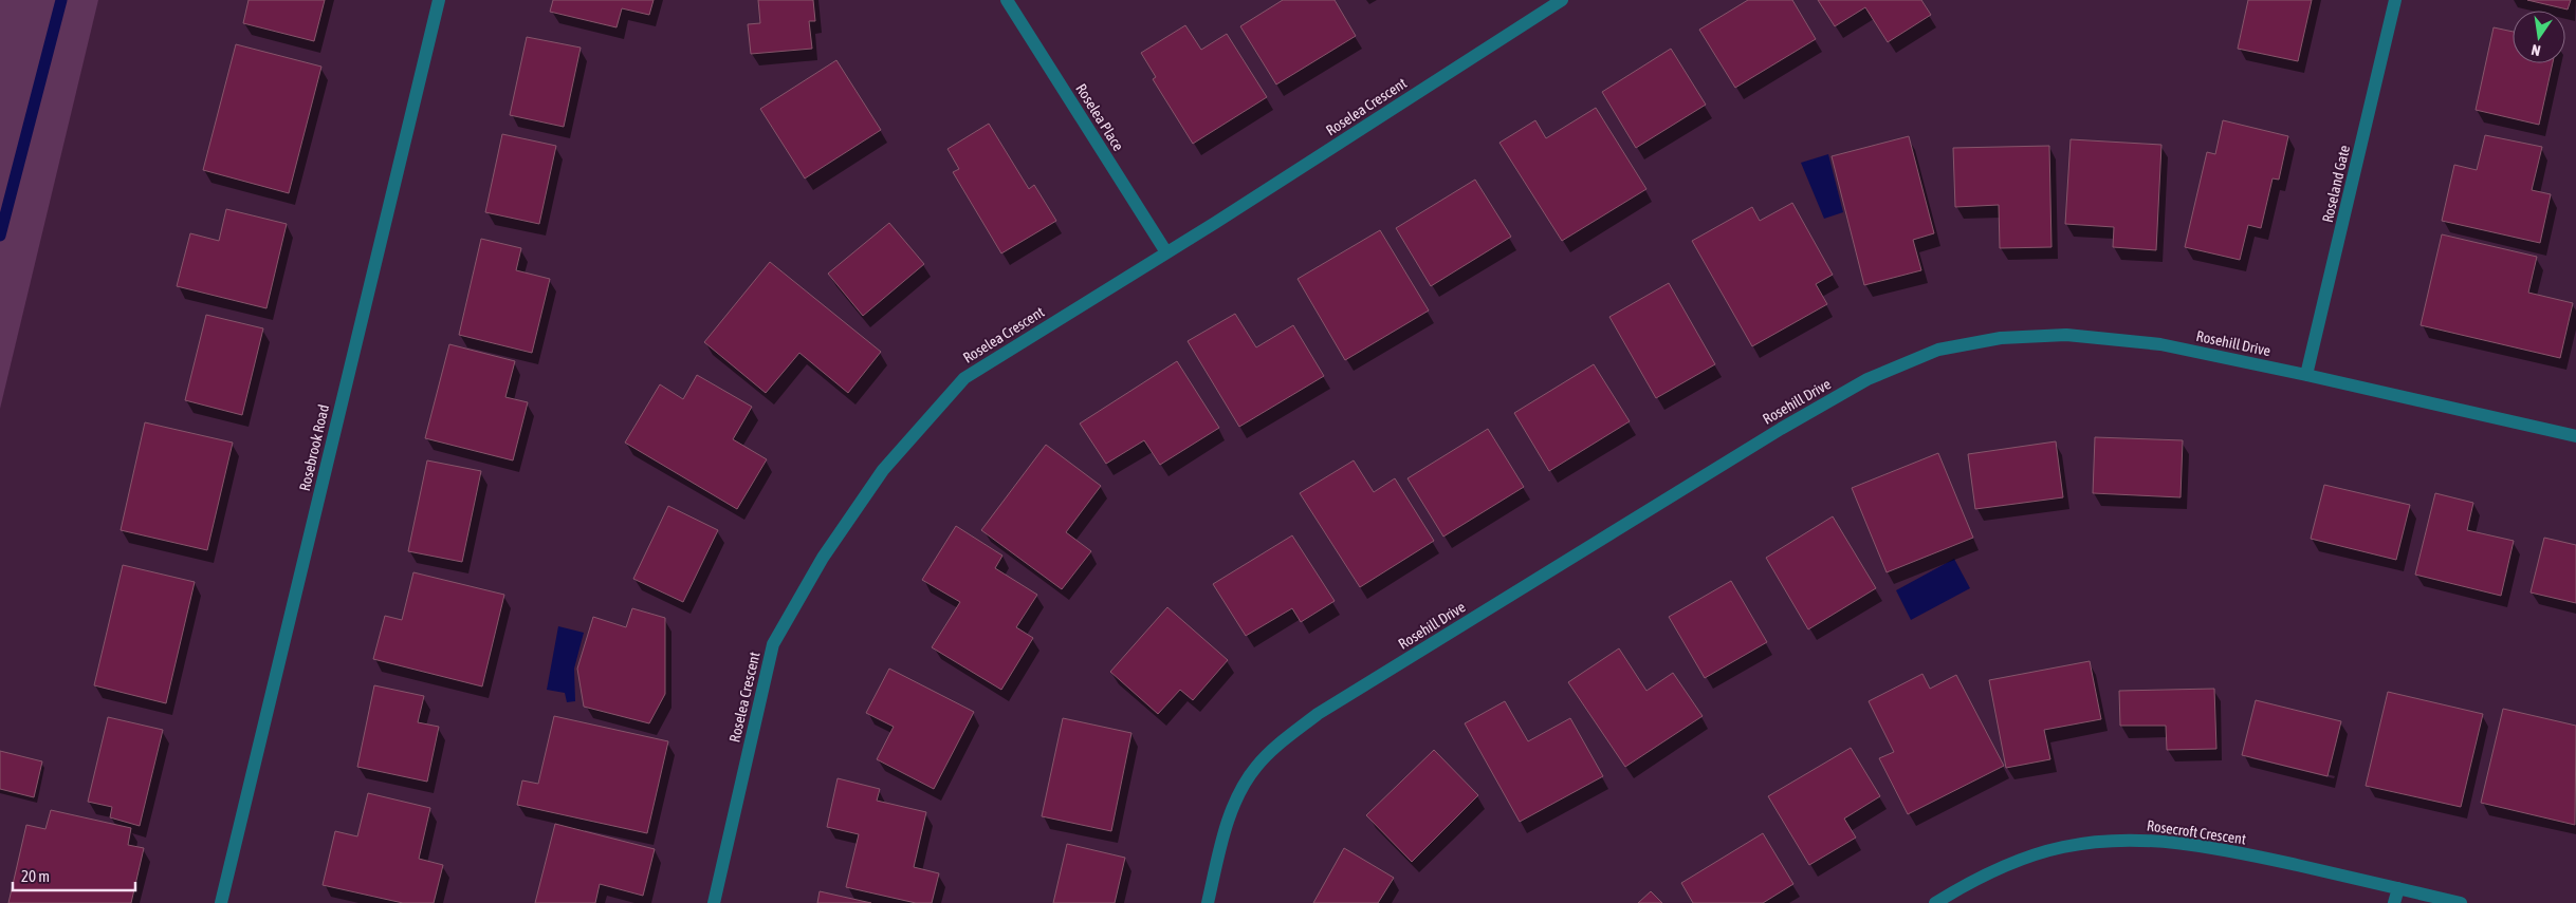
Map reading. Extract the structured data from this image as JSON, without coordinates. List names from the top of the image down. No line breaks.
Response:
{"streets":{"street":["Roselea Crescent","Roselea Place","Roseland Gate","Rosehill Drive","Rosebrook Road","Rosecroft Crescent"]},"crossings":[["Roselea Crescent","Roselea Place"],["Roseland Gate","Rosehill Drive"]],"scale_bar":"20 m","north":"bottom"}
